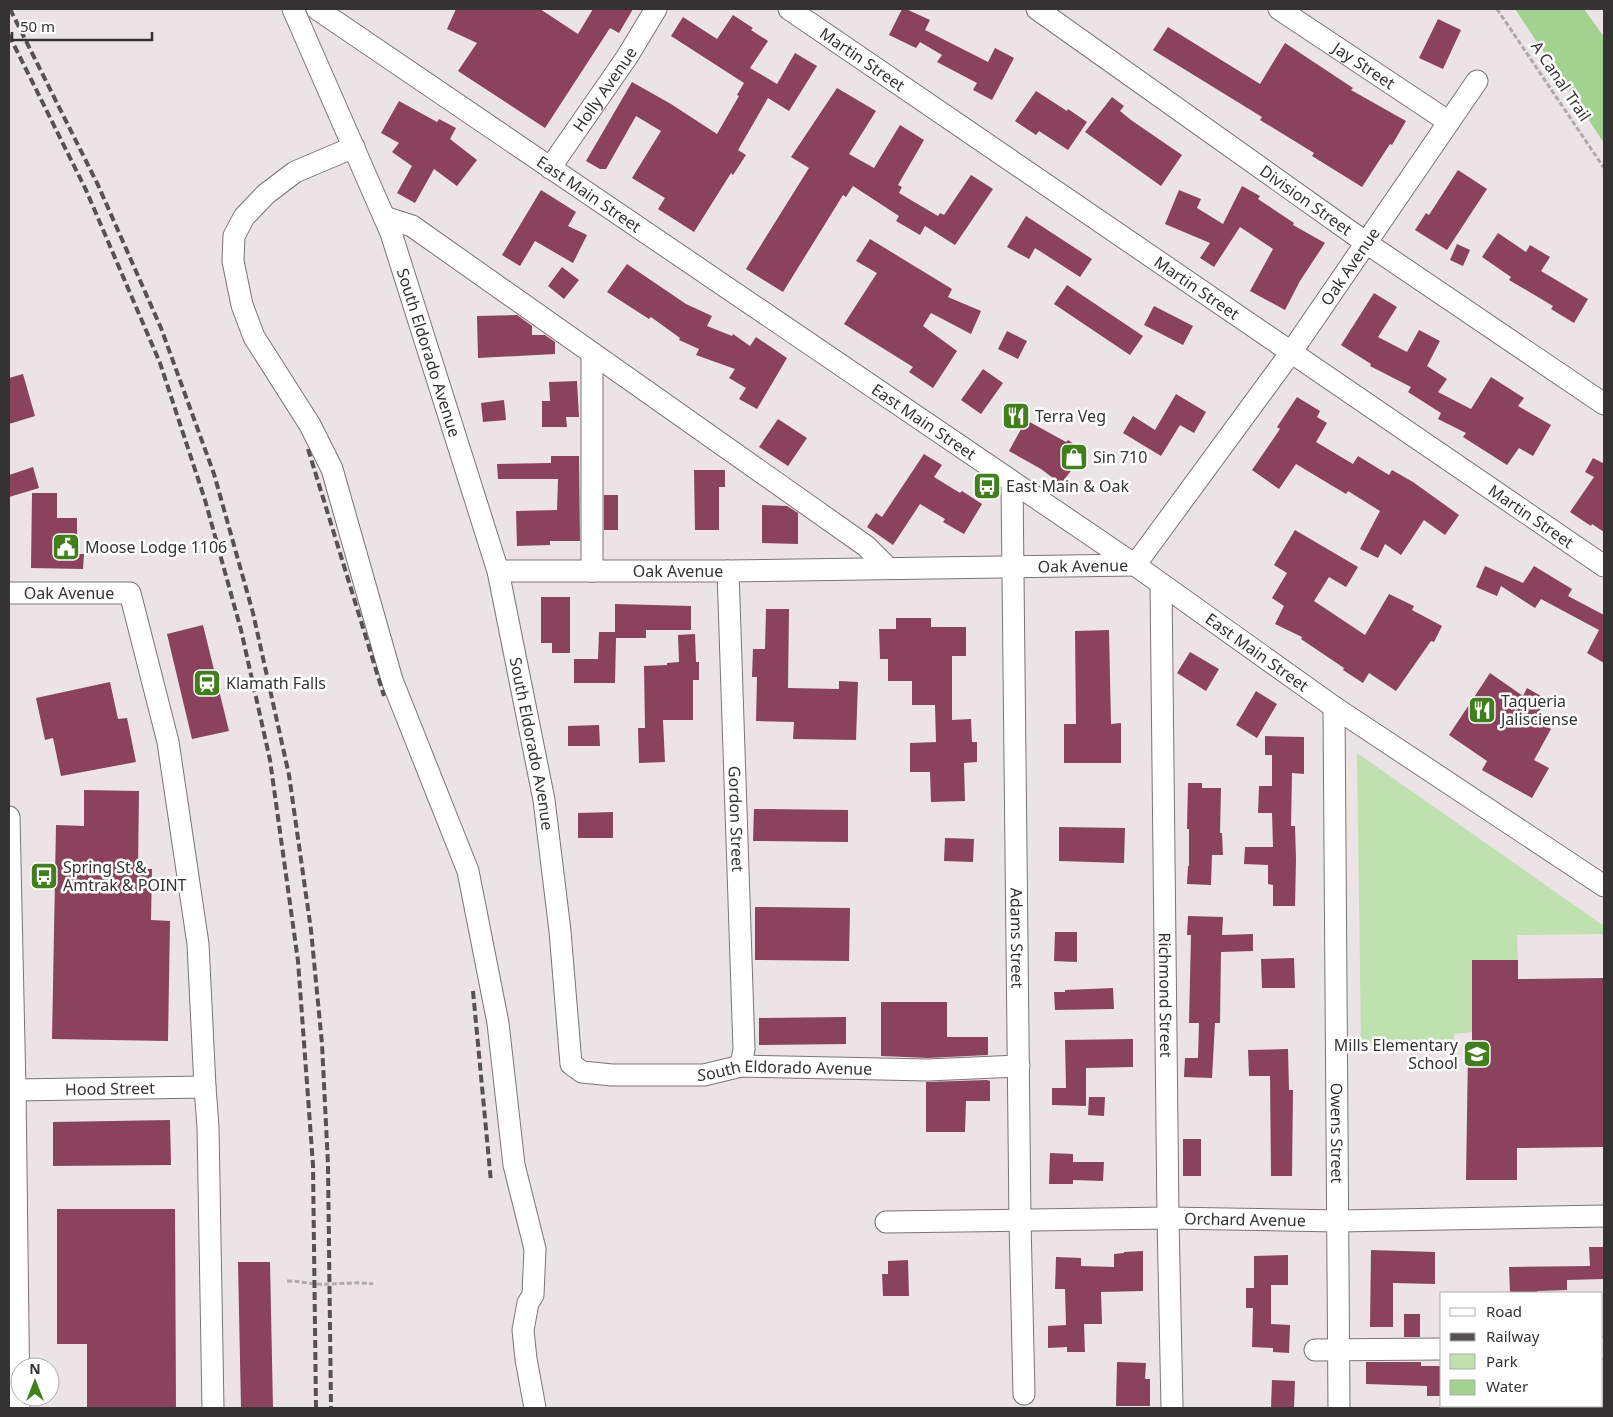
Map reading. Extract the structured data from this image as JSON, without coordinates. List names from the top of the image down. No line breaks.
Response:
{"streets":{"street":["Martin Street","Jay Street","Holly Avenue","East Main Street","Division Street","Oak Avenue","South Eldorado Avenue","Gordon Street","Adams Street","Richmond Street","Hood Street","Owens Street","Orchard Avenue"],"path":["A Canal Trail"]},"crossings":[["Martin Street","Oak Avenue"],["Jay Street","Oak Avenue"],["Holly Avenue","East Main Street"],["East Main Street","Oak Avenue"],["East Main Street","Adams Street"],["East Main Street","Richmond Street"],["East Main Street","Owens Street"],["Division Street","Oak Avenue"],["Oak Avenue","South Eldorado Avenue"],["Oak Avenue","Gordon Street"],["Oak Avenue","Adams Street"],["Oak Avenue","Hood Street"],["South Eldorado Avenue","Gordon Street"],["South Eldorado Avenue","Adams Street"],["Adams Street","Orchard Avenue"],["Richmond Street","Orchard Avenue"],["Owens Street","Orchard Avenue"]],"places":{"restaurant":["Terra Veg","Taqueria Jalisciense"],"shop":["Sin 710"],"bus stop":["East Main & Oak","Spring St & Amtrak & POINT"],"public building":["Moose Lodge 1106"],"station":["Klamath Falls"],"school or university":["Mills Elementary School"]},"legend":["Road","Railway","Park","Water"],"scale_bar":"50 m","north":"top"}
